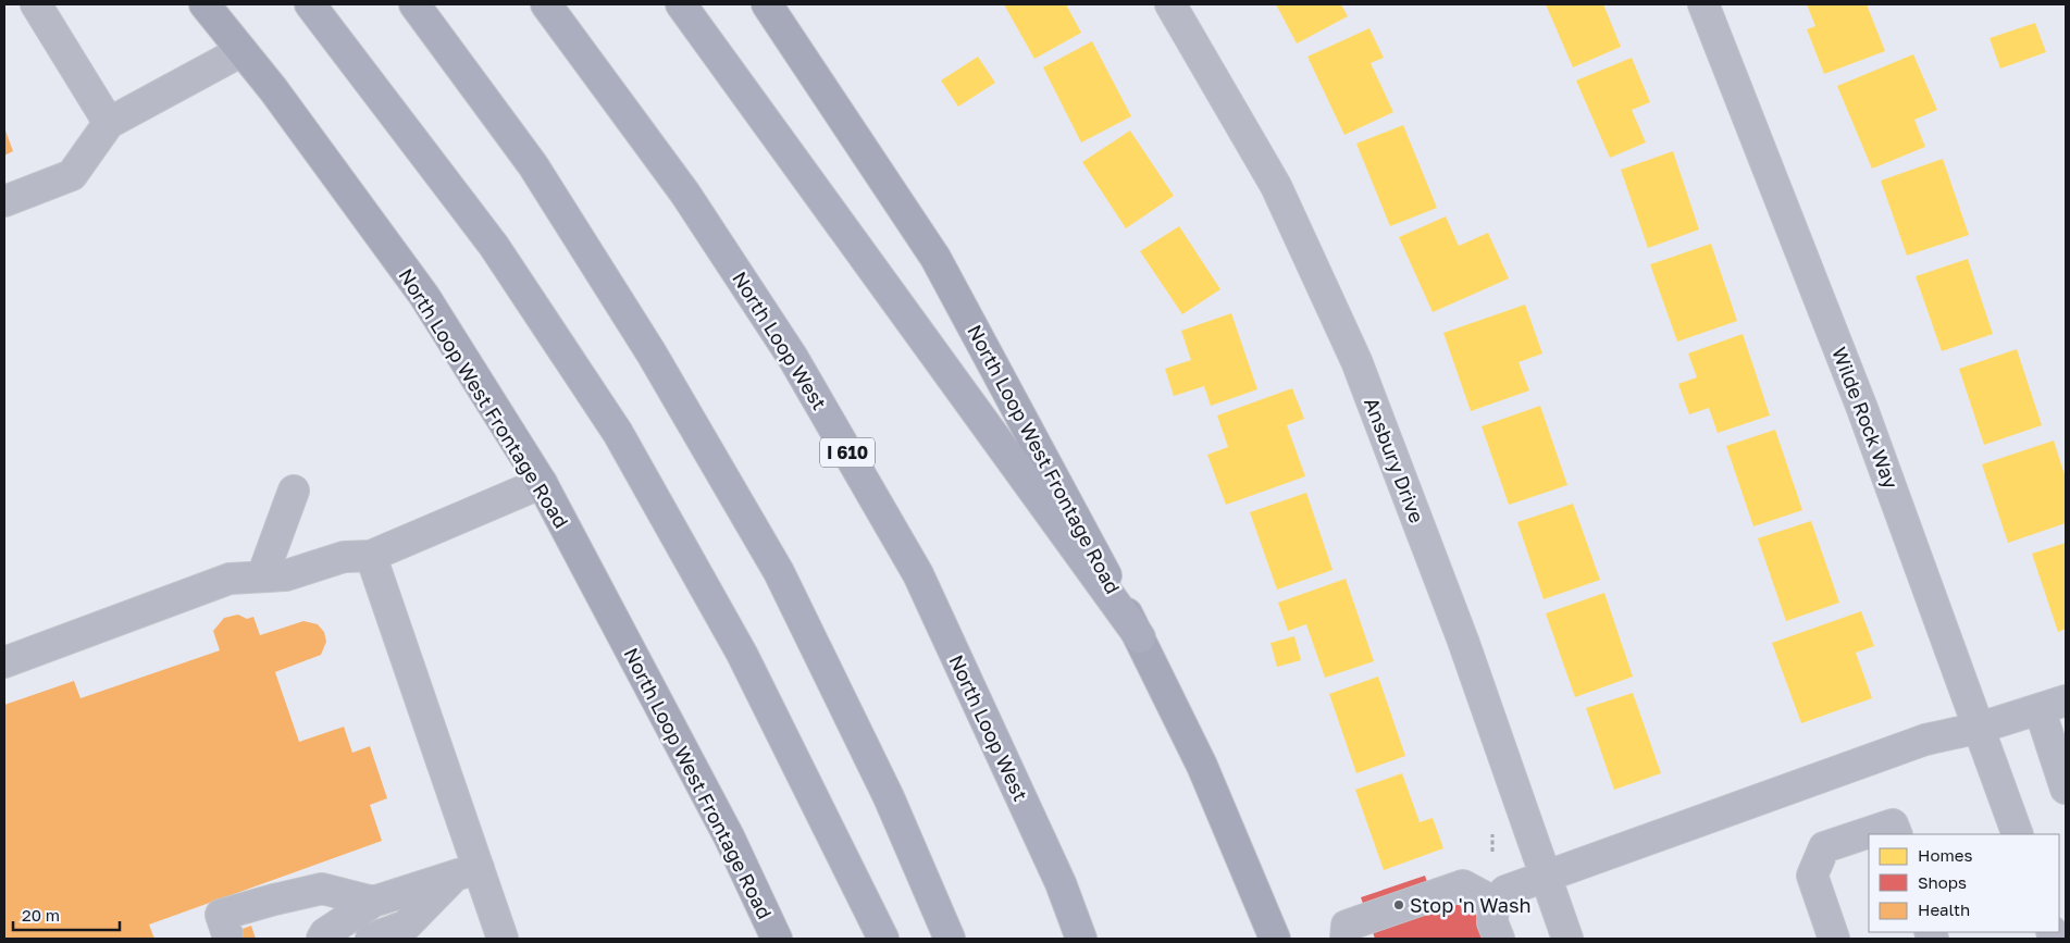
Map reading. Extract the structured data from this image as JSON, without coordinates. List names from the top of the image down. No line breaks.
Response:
{"streets":{"highway":["North Loop West","I 610"],"main road":["North Loop West Frontage Road"],"street":["Wilde Rock Way","Ansbury Drive"]},"places":["Stop 'n Wash"],"legend":["Homes","Shops","Health"],"scale_bar":"20 m"}
